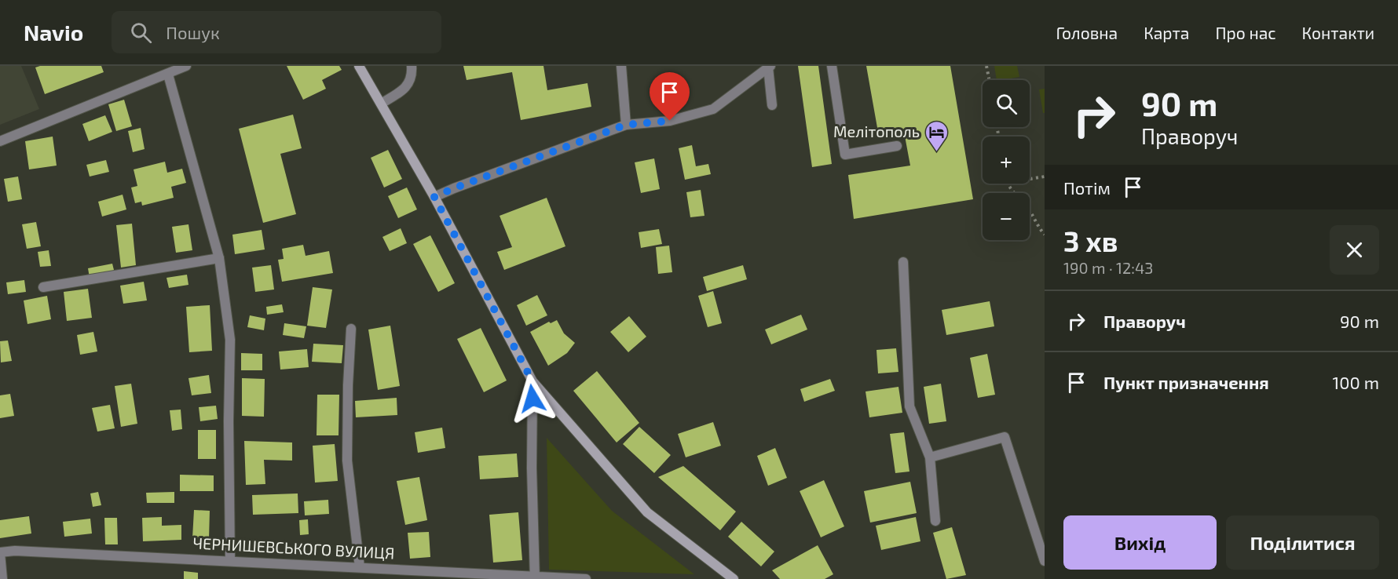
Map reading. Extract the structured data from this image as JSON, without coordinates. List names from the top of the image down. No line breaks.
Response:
{"streets":{"street":["ЧЕРНИШЕВСЬКОГО ВУЛИЦЯ"]},"places":{"hotel":["Мелітополь"]},"page":{"header":"Navio","search":"Пошук","nav":["Головна","Карта","Про нас","Контакти"],"turn":["90 m","Праворуч"],"map_buttons":["+","−"],"then":"Потім","heading":["3 хв","190 m · 12:43"],"list":[{"name":"Праворуч","value":"90 m"},{"name":"Пункт призначення","value":"100 m"}],"buttons":["Вихід","Поділитися"]}}
